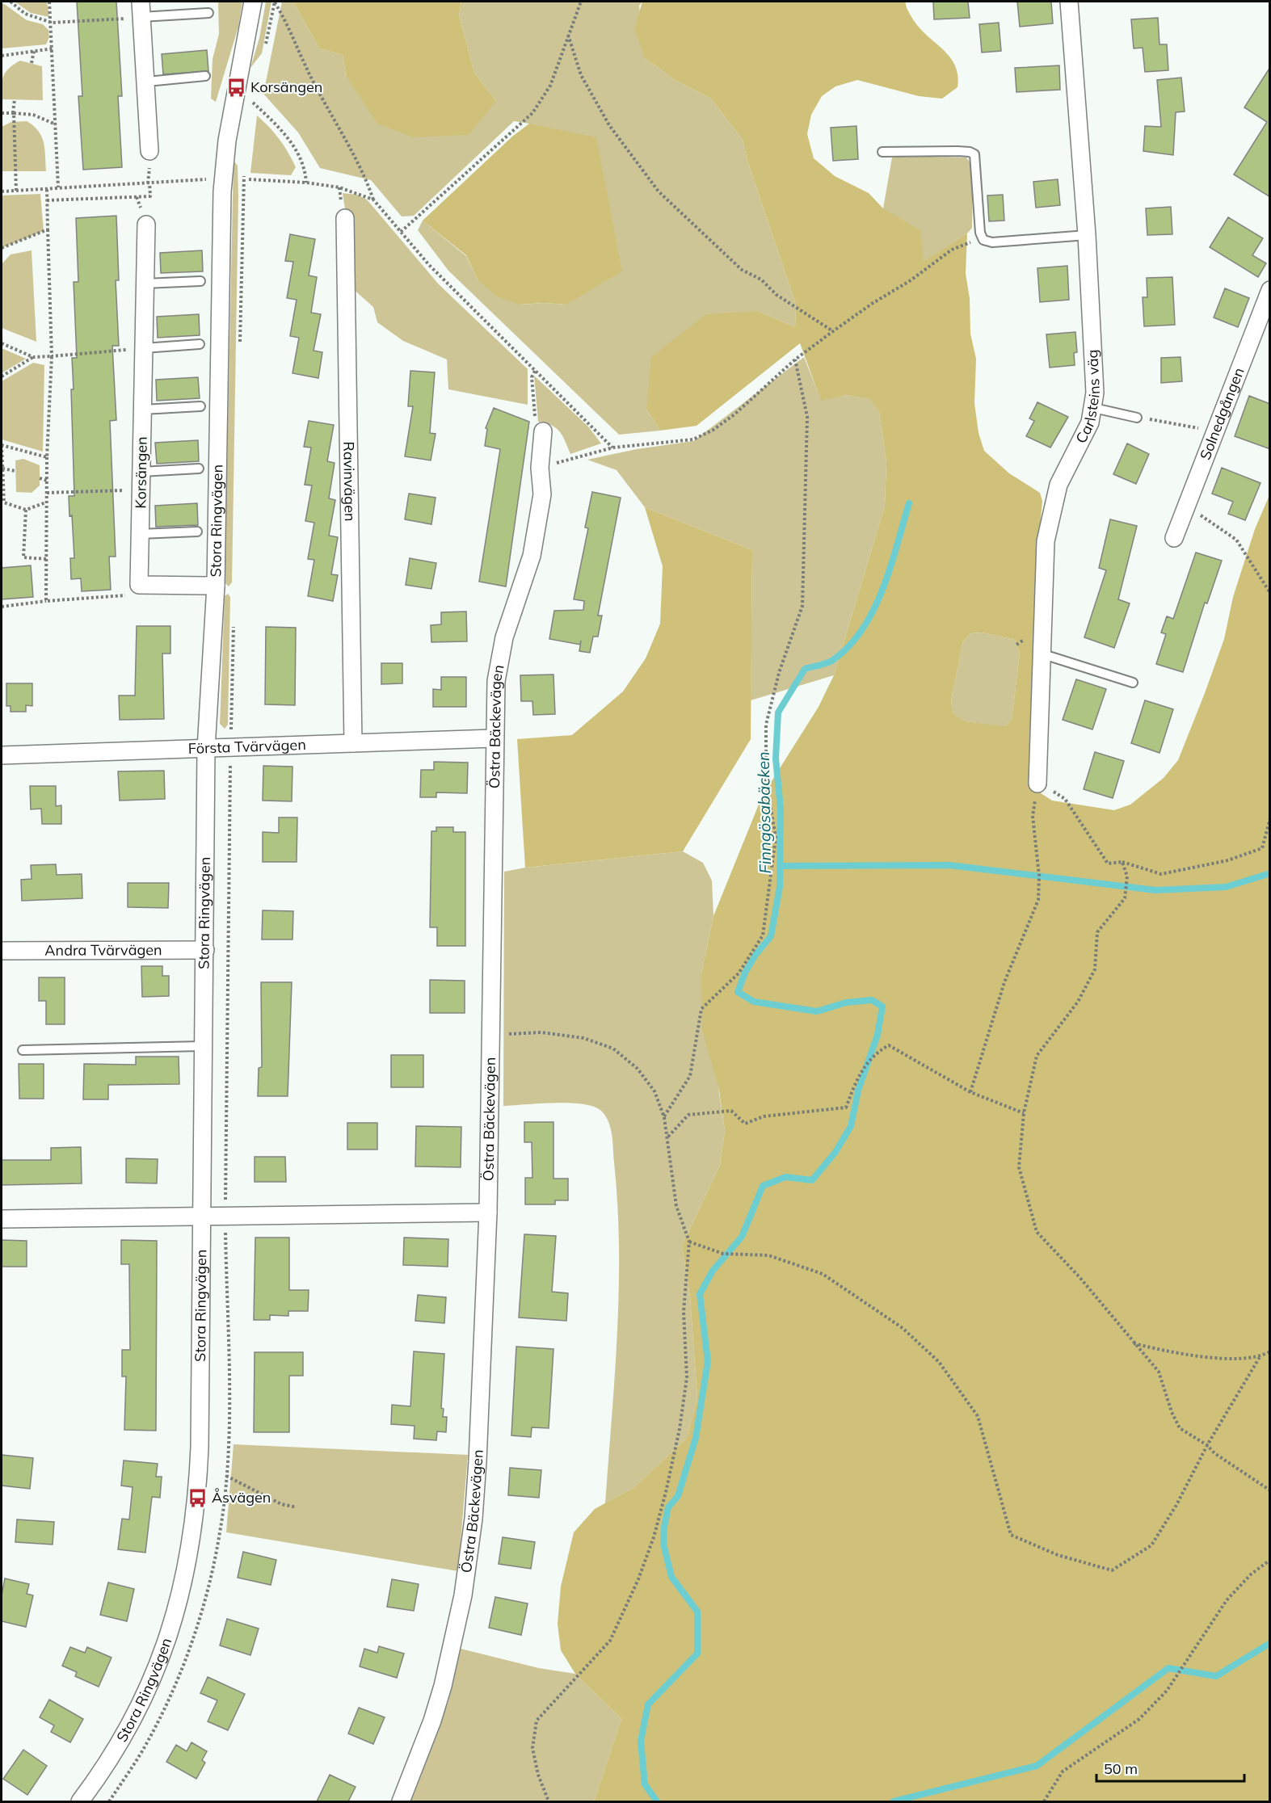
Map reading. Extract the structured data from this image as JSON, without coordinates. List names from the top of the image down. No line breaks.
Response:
{"streets":{"street":["Carlsteins väg","Solnedgången","Korsängen","Ravinvägen","Stora Ringvägen","Östra Bäckevägen","Första Tvärvägen","Andra Tvärvägen"]},"crossings":[["Ravinvägen","Första Tvärvägen"],["Stora Ringvägen","Första Tvärvägen"],["Stora Ringvägen","Andra Tvärvägen"],["Östra Bäckevägen","Första Tvärvägen"]],"water":["Finngösabäcken"],"places":{"bus stop":["Korsängen","Åsvägen"]},"scale_bar":"50 m"}
